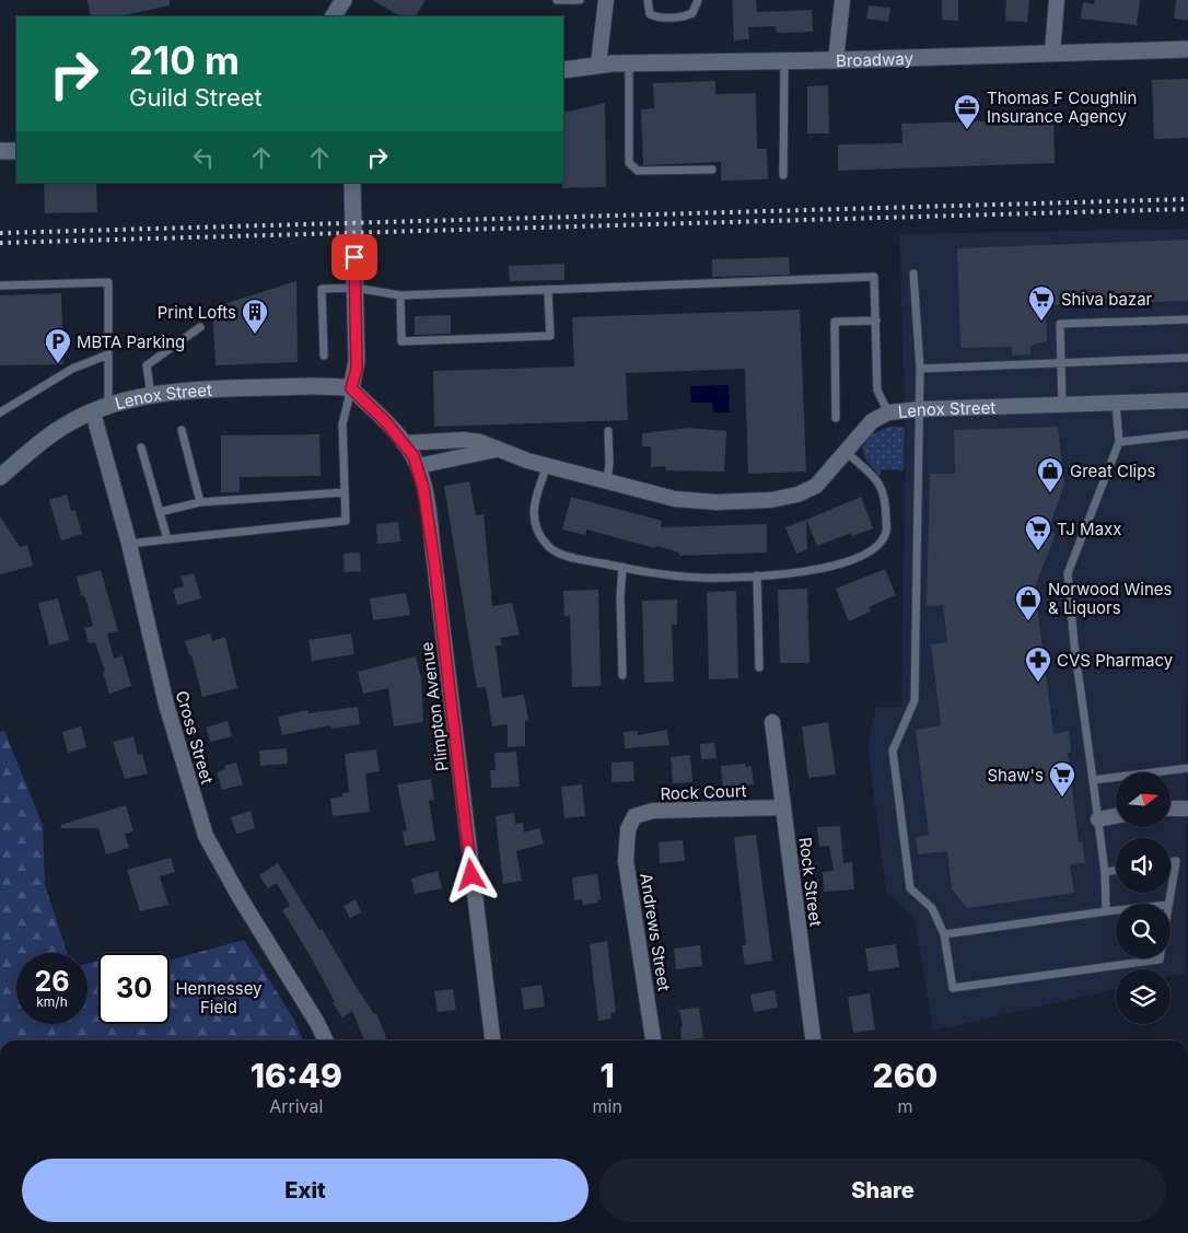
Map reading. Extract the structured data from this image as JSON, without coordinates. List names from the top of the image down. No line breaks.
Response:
{"streets":{"street":["Broadway","Lenox Street","Plimpton Avenue","Cross Street","Rock Court","Rock Street","Andrews Street"]},"crossings":[["Lenox Street","Plimpton Avenue"],["Lenox Street","Cross Street"],["Rock Court","Rock Street"],["Rock Court","Andrews Street"]],"parks":["Hennessey Field"],"places":{"office":["Thomas F Coughlin Insurance Agency"],"supermarket":["Shiva bazar","TJ Maxx","Shaw's"],"building":["Print Lofts"],"parking":["MBTA Parking"],"shop":["Great Clips","Norwood Wines & Liquors"],"pharmacy":["CVS Pharmacy"]},"north":"right","page":{"turn":["210 m","Guild Street"],"speed":"26 km/h","limit":"30","eta":["16:49","Arrival","1","min","260","m"],"buttons":["Exit","Share"]}}
